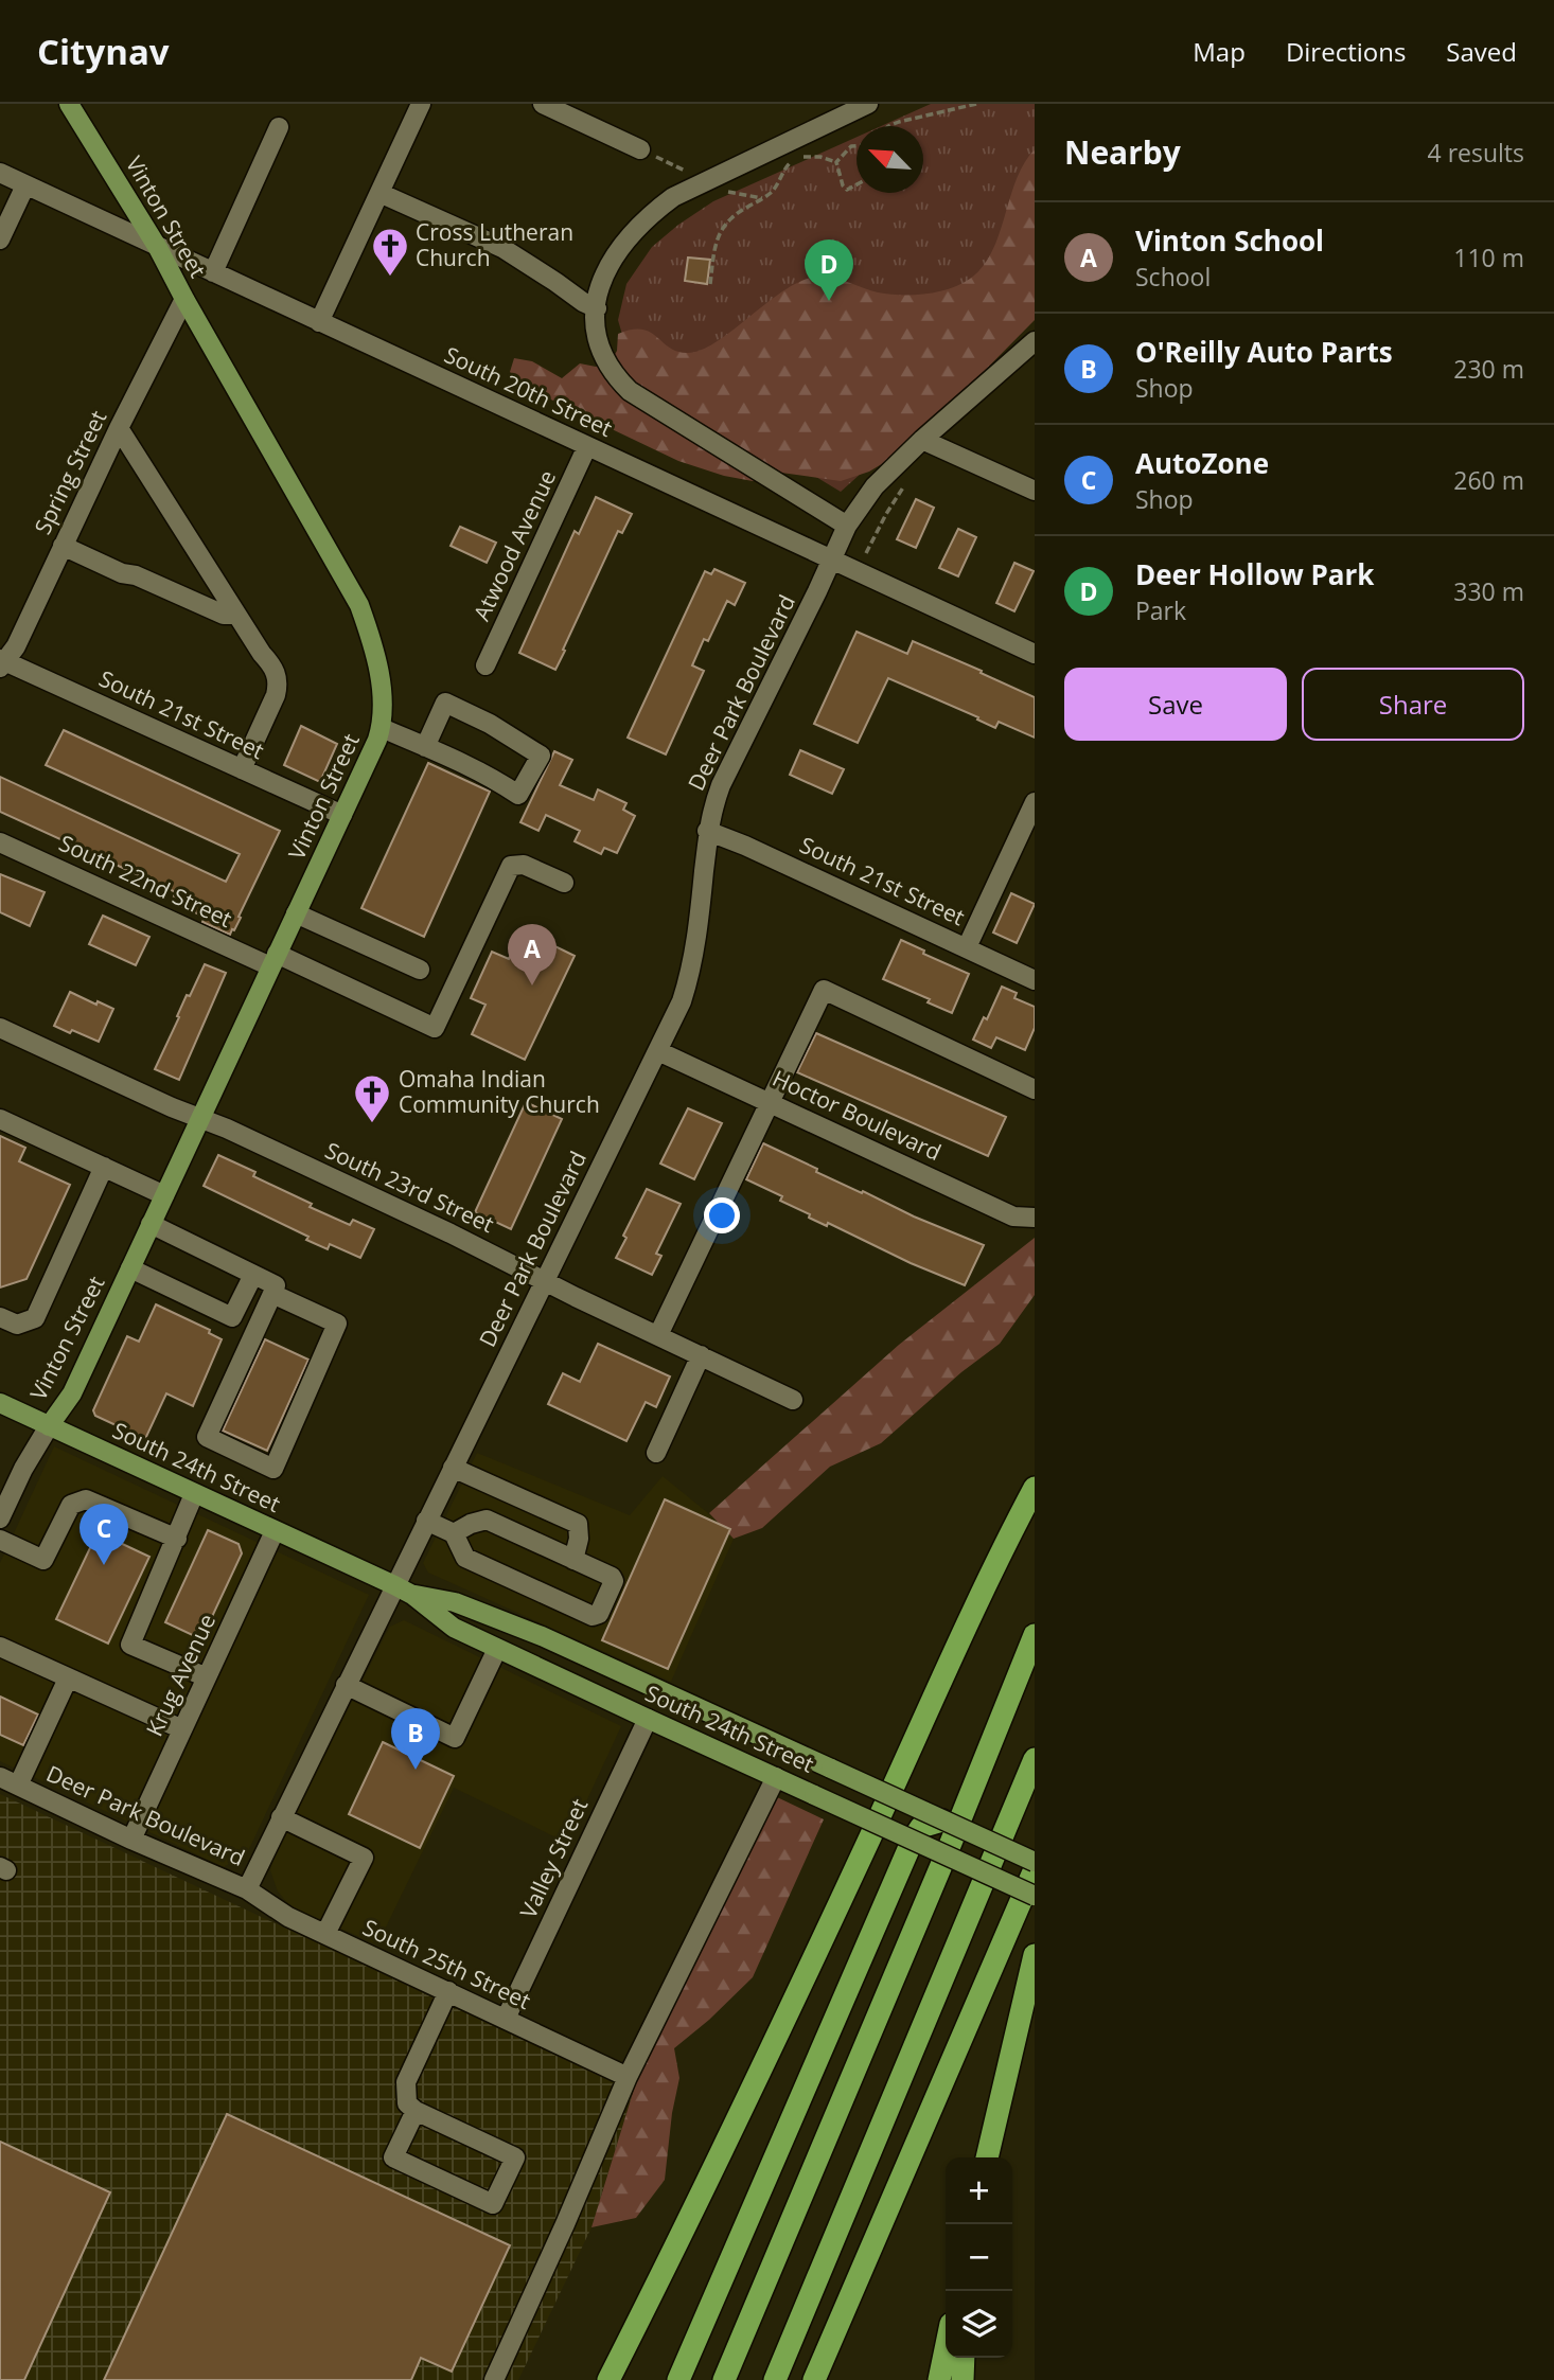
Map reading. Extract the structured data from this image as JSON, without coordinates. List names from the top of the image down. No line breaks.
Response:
{"streets":{"main road":["Vinton Street","South 24th Street"],"street":["South 20th Street","Spring Street","Atwood Avenue","Deer Park Boulevard","South 21st Street","South 22nd Street","Hoctor Boulevard","South 23rd Street","Krug Avenue","Valley Street","South 25th Street"]},"crossings":[["Vinton Street","South 20th Street"],["Vinton Street","Spring Street"],["Vinton Street","South 21st Street"],["Vinton Street","South 22nd Street"],["Vinton Street","South 23rd Street"],["Vinton Street","South 24th Street"],["South 20th Street","Atwood Avenue"],["South 20th Street","Deer Park Boulevard"],["Spring Street","South 21st Street"],["Deer Park Boulevard","South 21st Street"],["Deer Park Boulevard","Hoctor Boulevard"],["Deer Park Boulevard","South 23rd Street"],["Deer Park Boulevard","South 24th Street"],["Deer Park Boulevard","Krug Avenue"],["Deer Park Boulevard","South 25th Street"],["South 24th Street","Krug Avenue"],["South 24th Street","Valley Street"],["Valley Street","South 25th Street"]],"places":{"church":["Cross Lutheran Church","Omaha Indian Community Church"]},"north":"top left","page":{"header":"Citynav","nav":["Map","Directions","Saved"],"heading":["Nearby","4 results"],"list":[{"mark":"A","name":"Vinton School","note":"School","value":"110 m"},{"mark":"B","name":"O'Reilly Auto Parts","note":"Shop","value":"230 m"},{"mark":"C","name":"AutoZone","note":"Shop","value":"260 m"},{"mark":"D","name":"Deer Hollow Park","note":"Park","value":"330 m"}],"pins":["D","A","C","B"],"buttons":["Save","Share"],"map_buttons":["+","−"]}}
